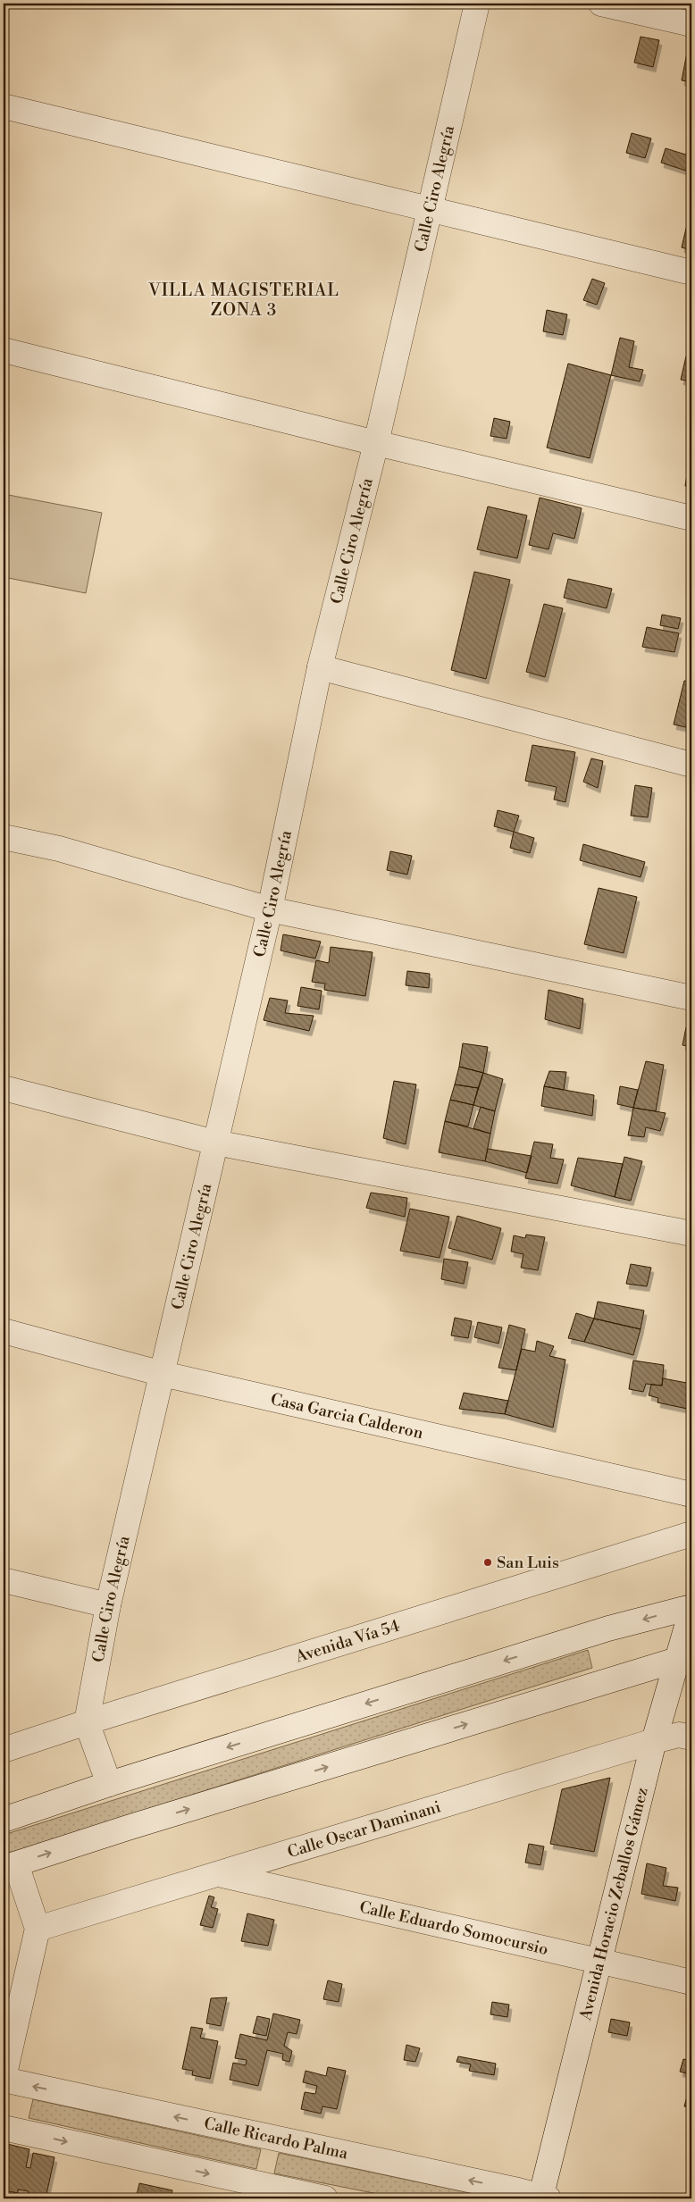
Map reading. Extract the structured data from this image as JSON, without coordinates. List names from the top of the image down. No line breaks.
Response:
{"streets":{"street":["Calle Ciro Alegría","Casa Garcia Calderon","Avenida Vía 54","Calle Oscar Daminani","Avenida Horacio Zeballos Gámez","Calle Eduardo Somocursio","Calle Ricardo Palma"]},"crossings":[["Calle Ciro Alegría","Casa Garcia Calderon"],["Calle Ciro Alegría","Avenida Vía 54"],["Calle Oscar Daminani","Avenida Horacio Zeballos Gámez"],["Calle Oscar Daminani","Calle Eduardo Somocursio"],["Avenida Horacio Zeballos Gámez","Calle Eduardo Somocursio"],["Avenida Horacio Zeballos Gámez","Calle Ricardo Palma"]],"districts":["VILLA MAGISTERIAL ZONA 3"],"places":["San Luis"]}
